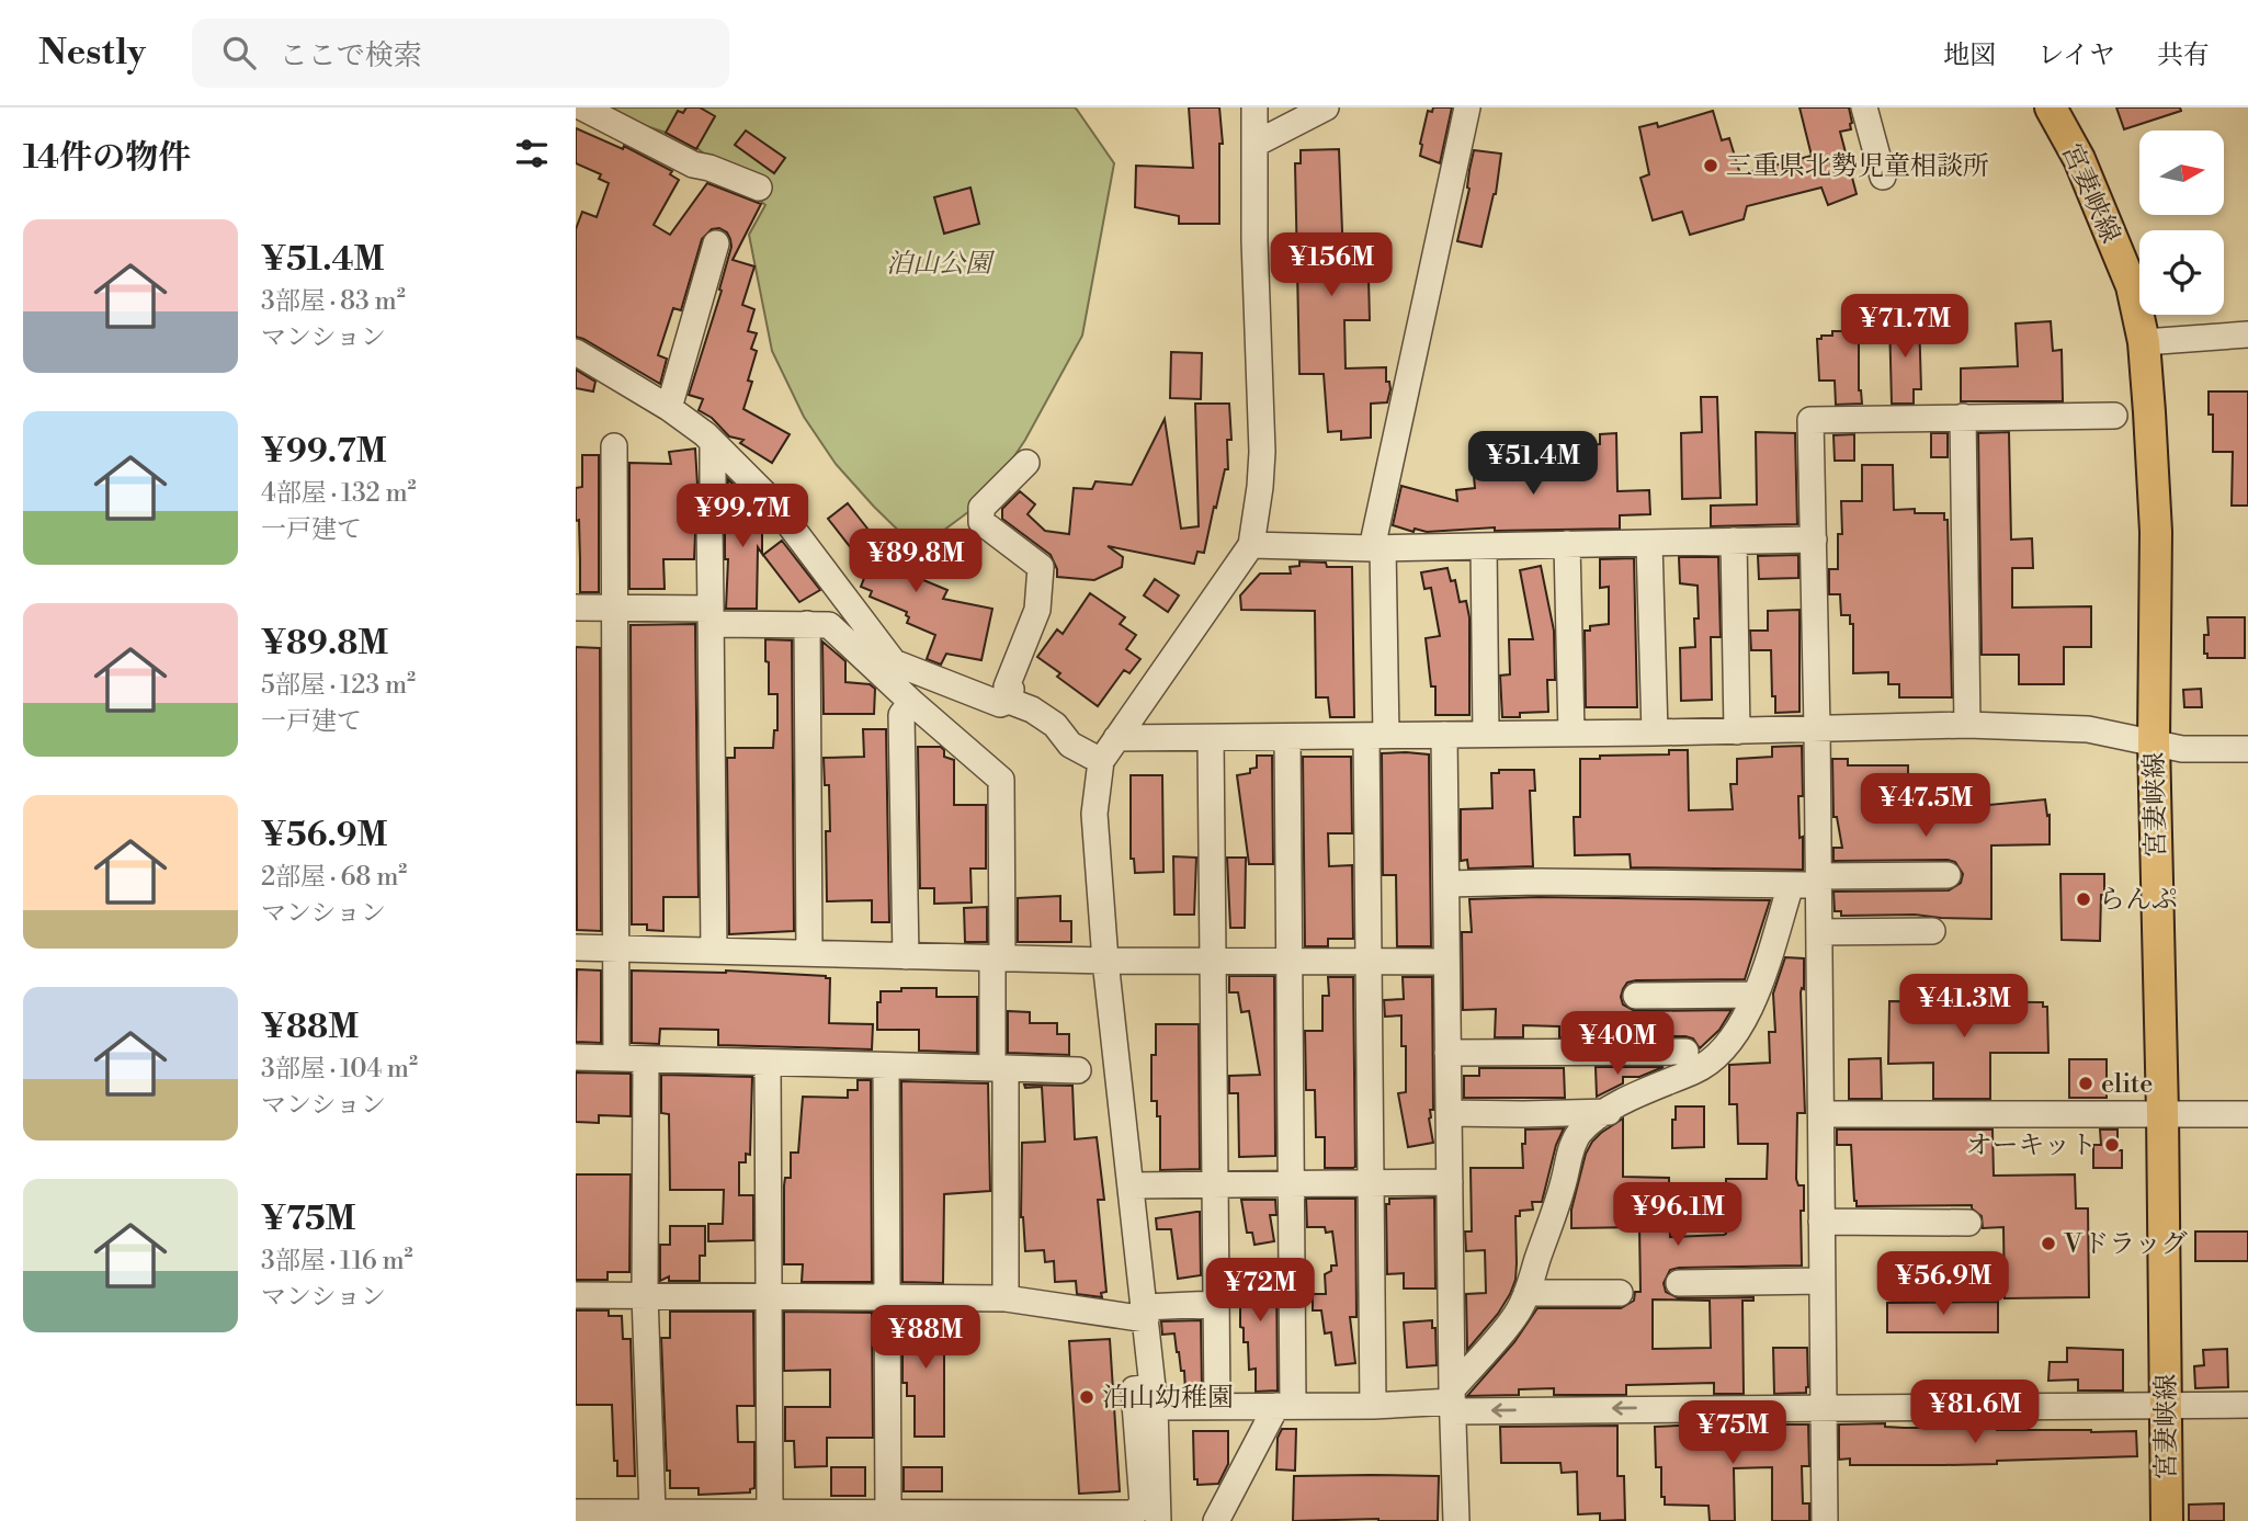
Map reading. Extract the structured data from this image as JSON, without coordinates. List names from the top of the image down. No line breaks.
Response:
{"streets":{"main road":["宮妻峡線"]},"parks":["泊山公園"],"places":["三重県北勢児童相談所","らんぷ","elite","オーキット","Vドラッグ","泊山幼稚園"],"north":"right","page":{"header":"Nestly","search":"ここで検索","nav":["地図","レイヤ","共有"],"heading":"14件の物件","list":[{"name":"¥51.4M","note":"3部屋 · 83 m² · マンション"},{"name":"¥99.7M","note":"4部屋 · 132 m² · 一戸建て"},{"name":"¥89.8M","note":"5部屋 · 123 m² · 一戸建て"},{"name":"¥56.9M","note":"2部屋 · 68 m² · マンション"},{"name":"¥88M","note":"3部屋 · 104 m² · マンション"},{"name":"¥75M","note":"3部屋 · 116 m² · マンション"}],"price":["¥156M","¥71.7M","¥51.4M","¥99.7M","¥89.8M","¥47.5M","¥41.3M","¥40M","¥96.1M","¥56.9M","¥72M","¥88M","¥81.6M","¥75M"]}}
